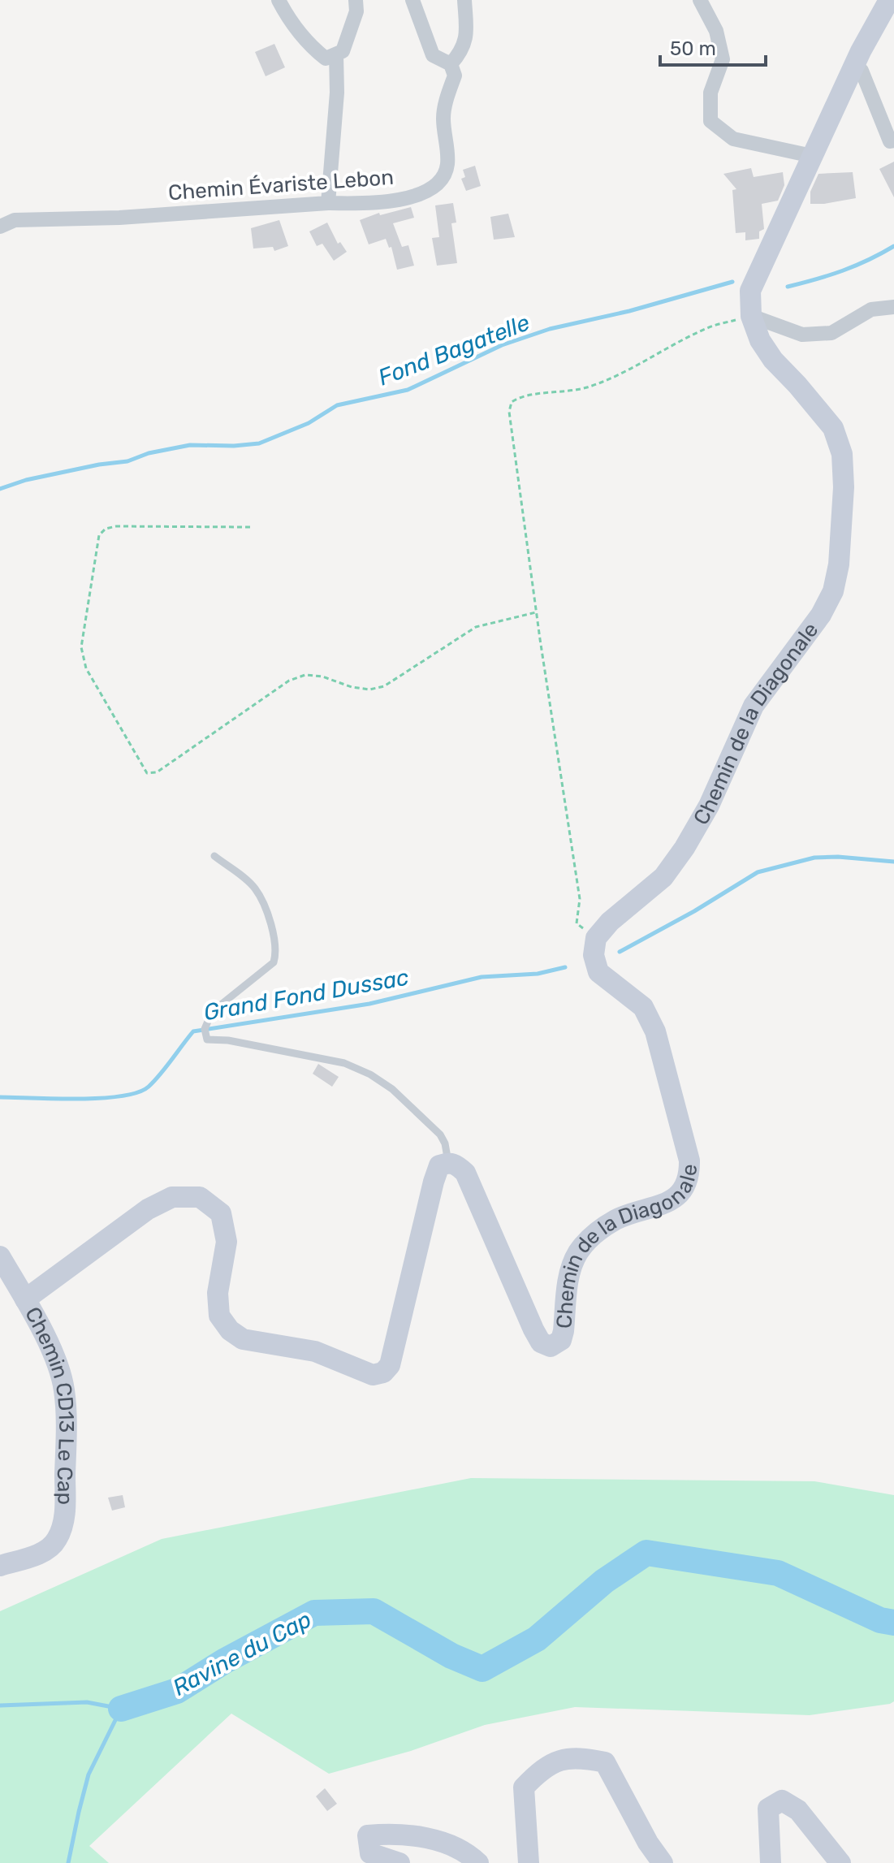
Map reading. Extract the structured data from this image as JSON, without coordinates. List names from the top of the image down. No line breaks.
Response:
{"streets":{"main road":["Chemin de la Diagonale","Chemin CD13 Le Cap"],"street":["Chemin Évariste Lebon"]},"water":["Fond Bagatelle","Grand Fond Dussac","Ravine du Cap"],"scale_bar":"50 m"}
